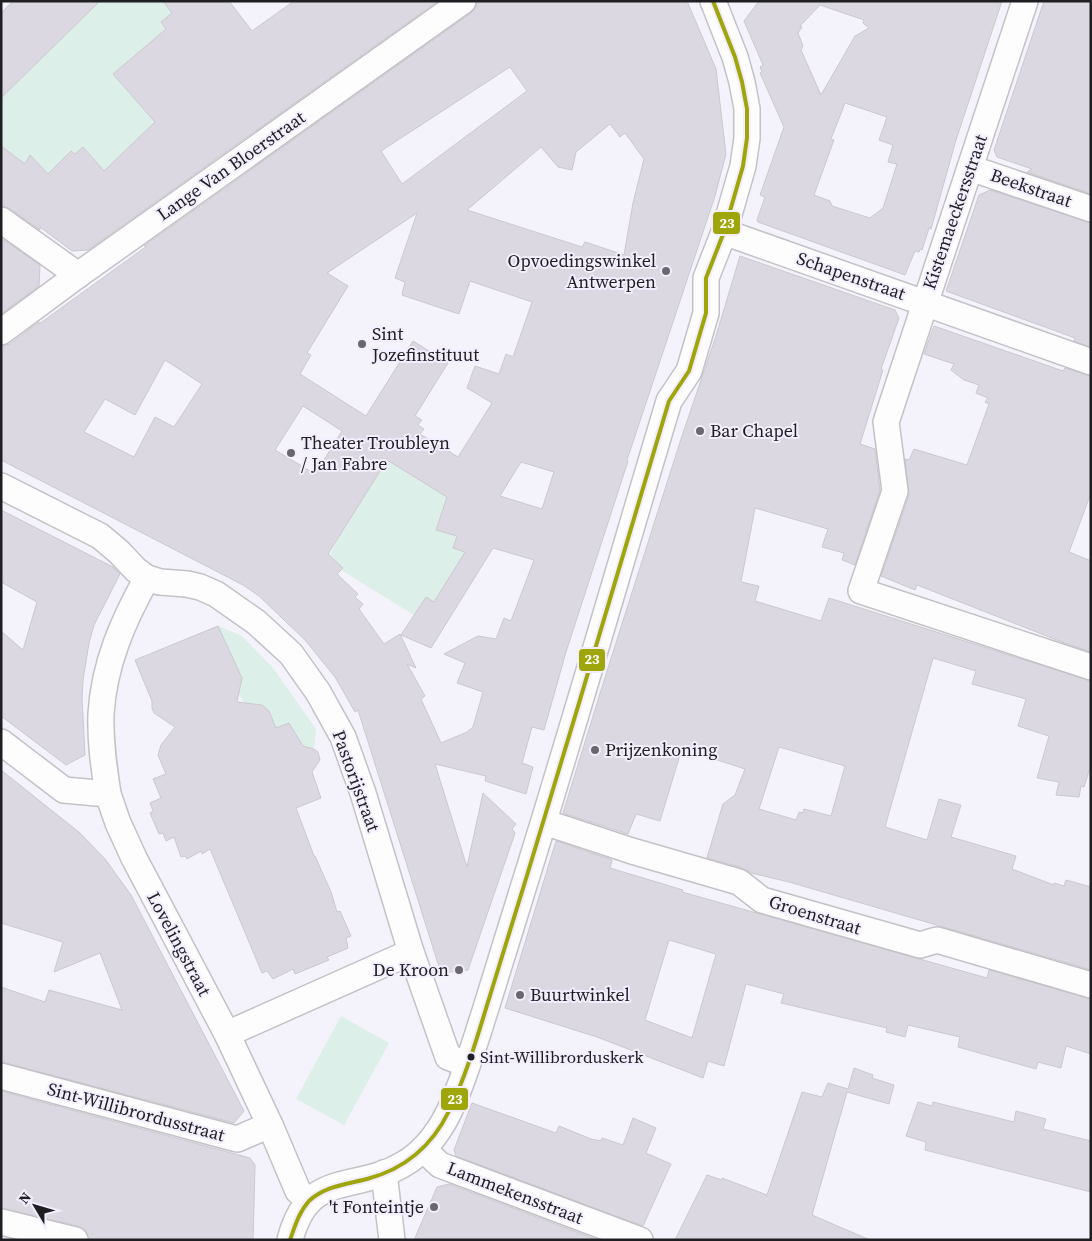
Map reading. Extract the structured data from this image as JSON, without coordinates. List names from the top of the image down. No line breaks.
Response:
{"streets":{"street":["Lange Van Bloerstraat","Beekstraat","Kistemaeckersstraat","Schapenstraat","Pastorijstraat","Groenstraat","Lovelingstraat","Sint-Willibrordusstraat","Lammekensstraat"]},"crossings":[["Beekstraat","Kistemaeckersstraat"],["Kistemaeckersstraat","Schapenstraat"],["Lovelingstraat","Sint-Willibrordusstraat"]],"places":["Opvoedingswinkel Antwerpen","Sint Jozefinstituut","Bar Chapel","Theater Troubleyn / Jan Fabre","Prijzenkoning","De Kroon","Buurtwinkel","Sint-Willibrorduskerk","'t Fonteintje"],"lines":["transit line 23"],"north":"top left"}
